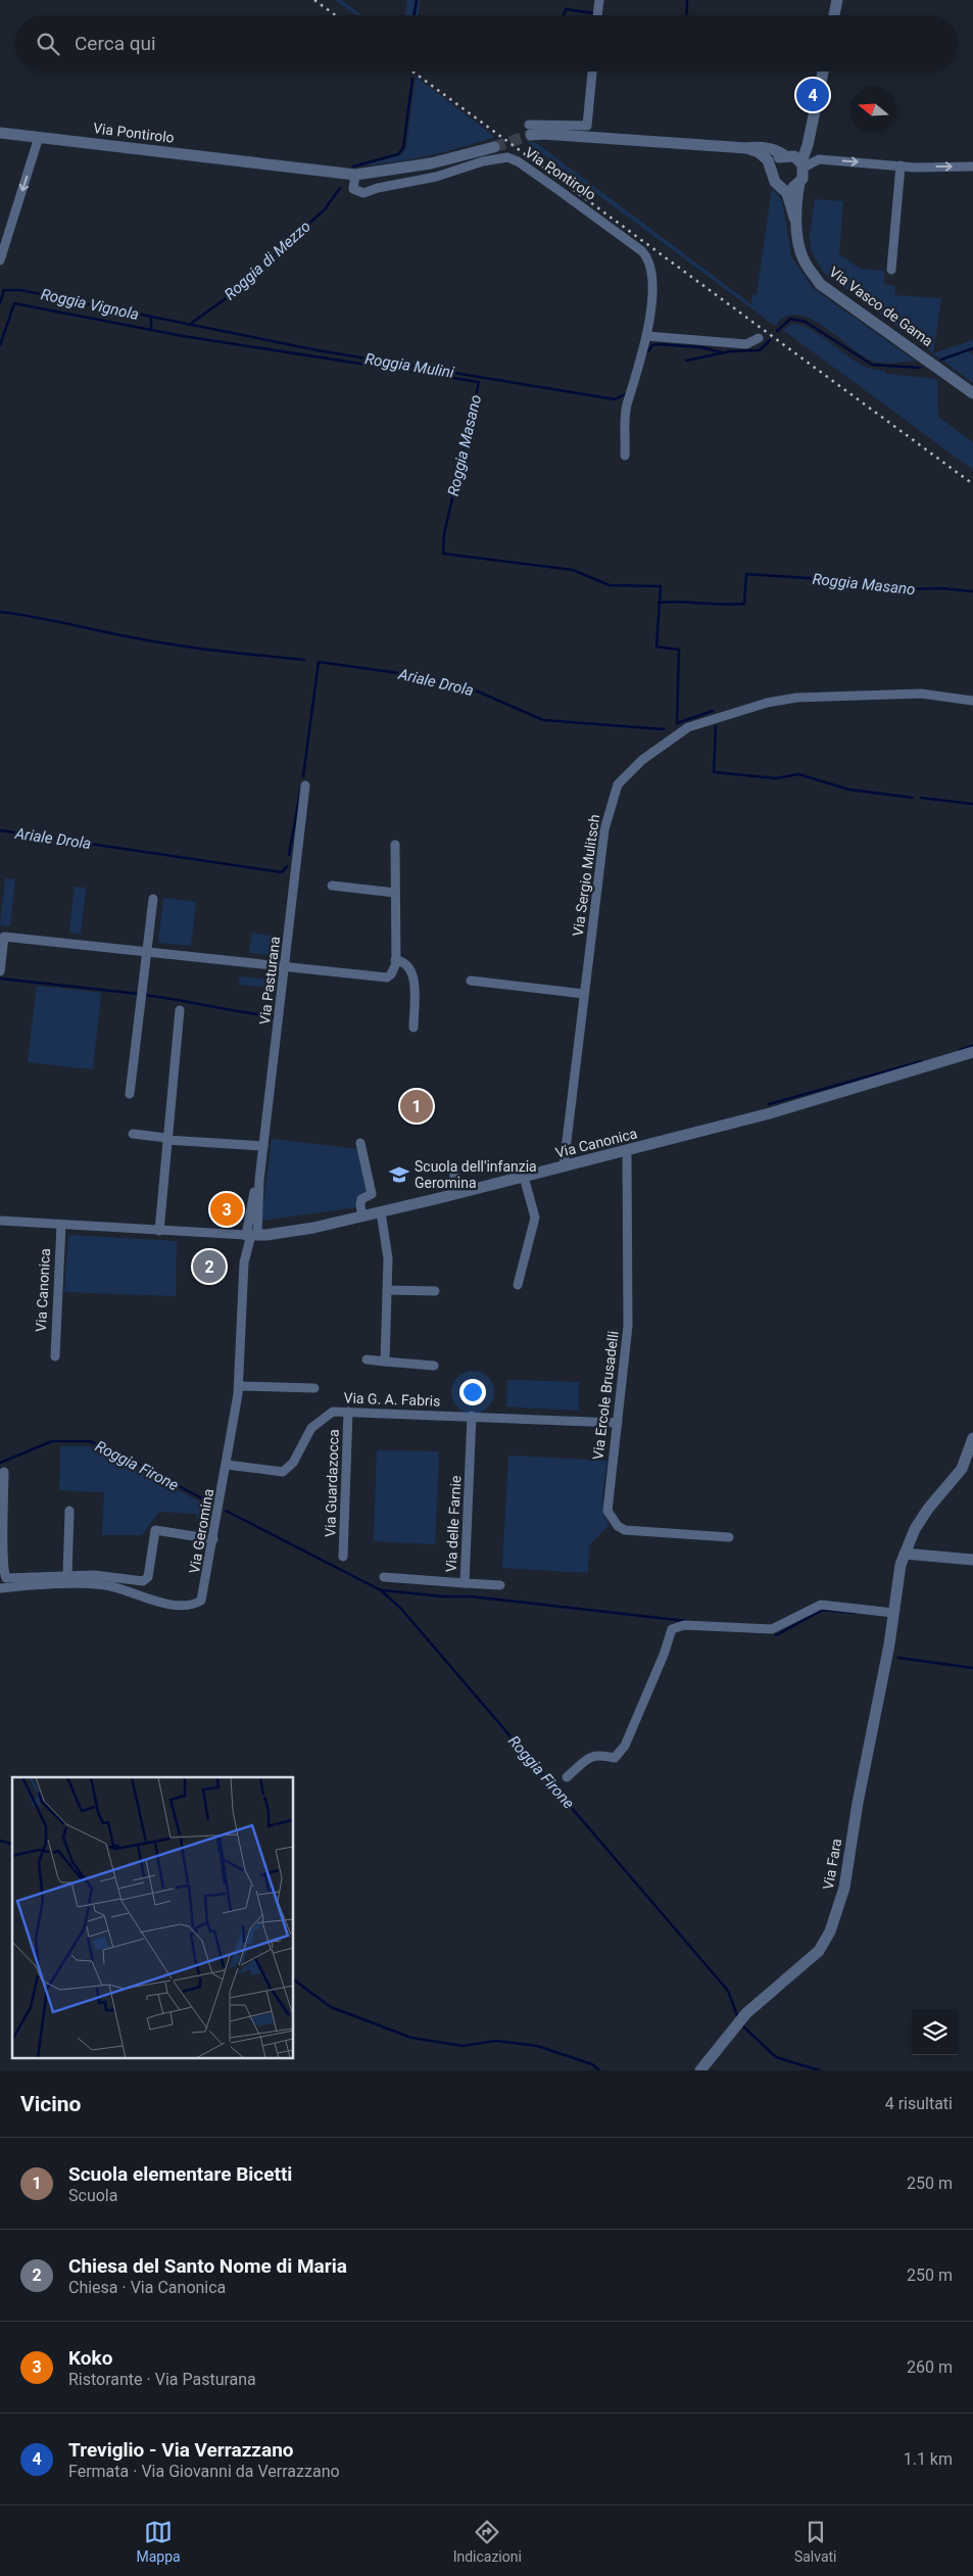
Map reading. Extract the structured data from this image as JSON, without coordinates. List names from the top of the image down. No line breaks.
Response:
{"streets":{"street":["Via Pontirolo","Via Vasco de Gama","Via Sergio Mulitsch","Via Pasturana","Via Canonica","Via Ercole Brusadelli","Via G. A. Fabris","Via Guardazocca","Via delle Farnie","Via Geromina","Via Fara"]},"crossings":[["Via Pontirolo","Via Vasco de Gama"],["Via Sergio Mulitsch","Via Canonica"],["Via Pasturana","Via Canonica"],["Via Pasturana","Via Geromina"],["Via Canonica","Via Ercole Brusadelli"],["Via Canonica","Via Geromina"],["Via Ercole Brusadelli","Via G. A. Fabris"],["Via G. A. Fabris","Via Guardazocca"],["Via G. A. Fabris","Via delle Farnie"],["Via G. A. Fabris","Via Geromina"]],"water":["Roggia di Mezzo","Roggia Vignola","Roggia Mulini","Roggia Masano","Ariale Drola","Roggia Firone"],"places":{"school or university":["Scuola dell'infanzia Geromina"]},"north":"left","page":{"search":"Cerca qui","pins":["4","1","3","2"],"heading":["Vicino","4 risultati"],"list":[{"mark":"1","name":"Scuola elementare Bicetti","note":"Scuola","value":"250 m"},{"mark":"2","name":"Chiesa del Santo Nome di Maria","note":"Chiesa · Via Canonica","value":"250 m"},{"mark":"3","name":"Koko","note":"Ristorante · Via Pasturana","value":"260 m"},{"mark":"4","name":"Treviglio - Via Verrazzano","note":"Fermata · Via Giovanni da Verrazzano","value":"1.1 km"}],"nav":["Mappa","Indicazioni","Salvati"]}}
